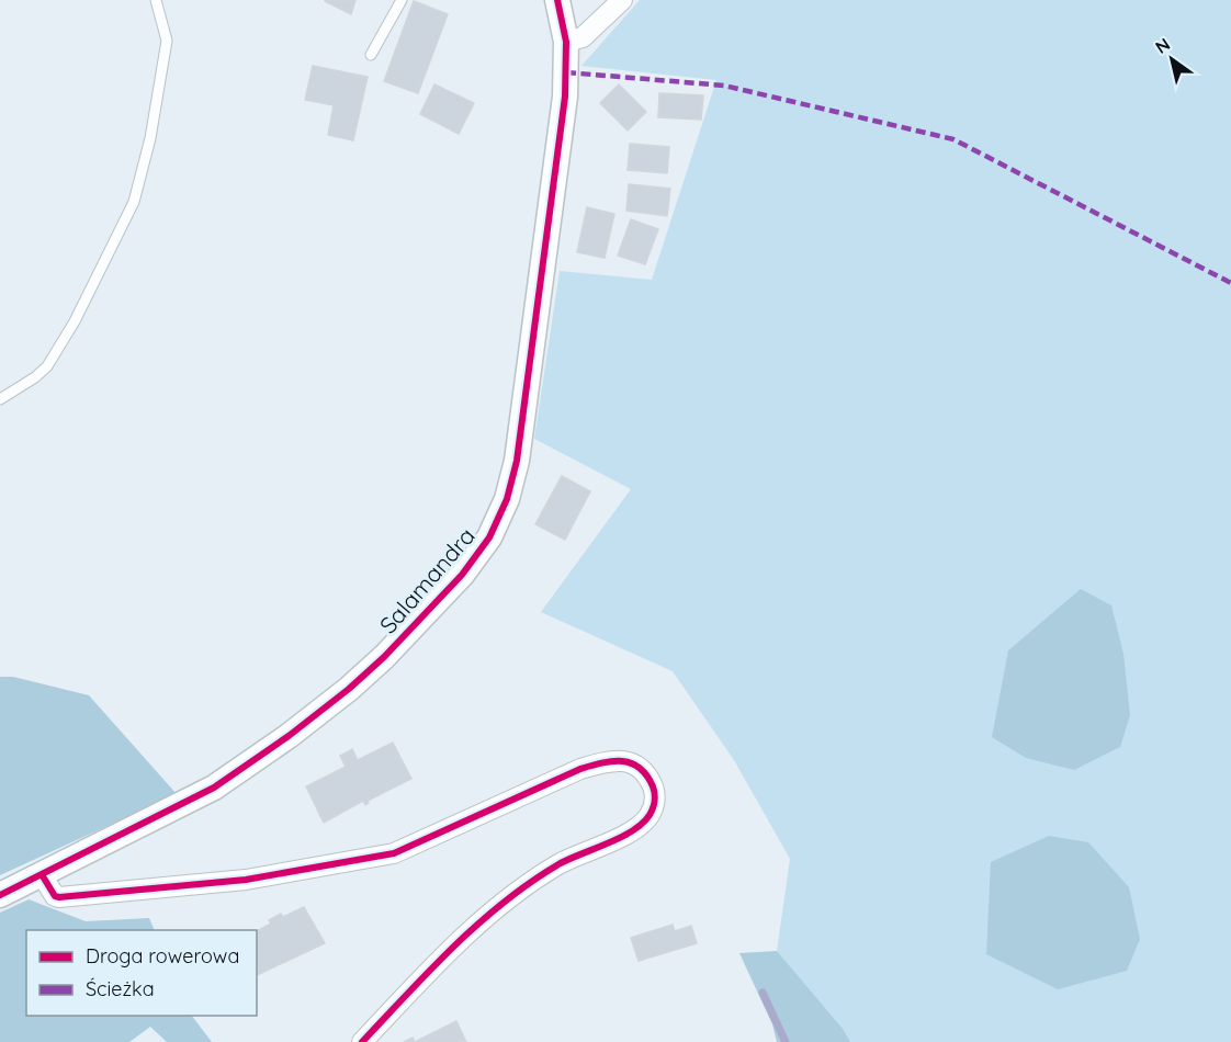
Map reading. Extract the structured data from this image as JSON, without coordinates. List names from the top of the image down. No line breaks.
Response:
{"streets":{"street":["Salamandra"]},"legend":["Droga rowerowa","Ścieżka"],"north":"top left"}
